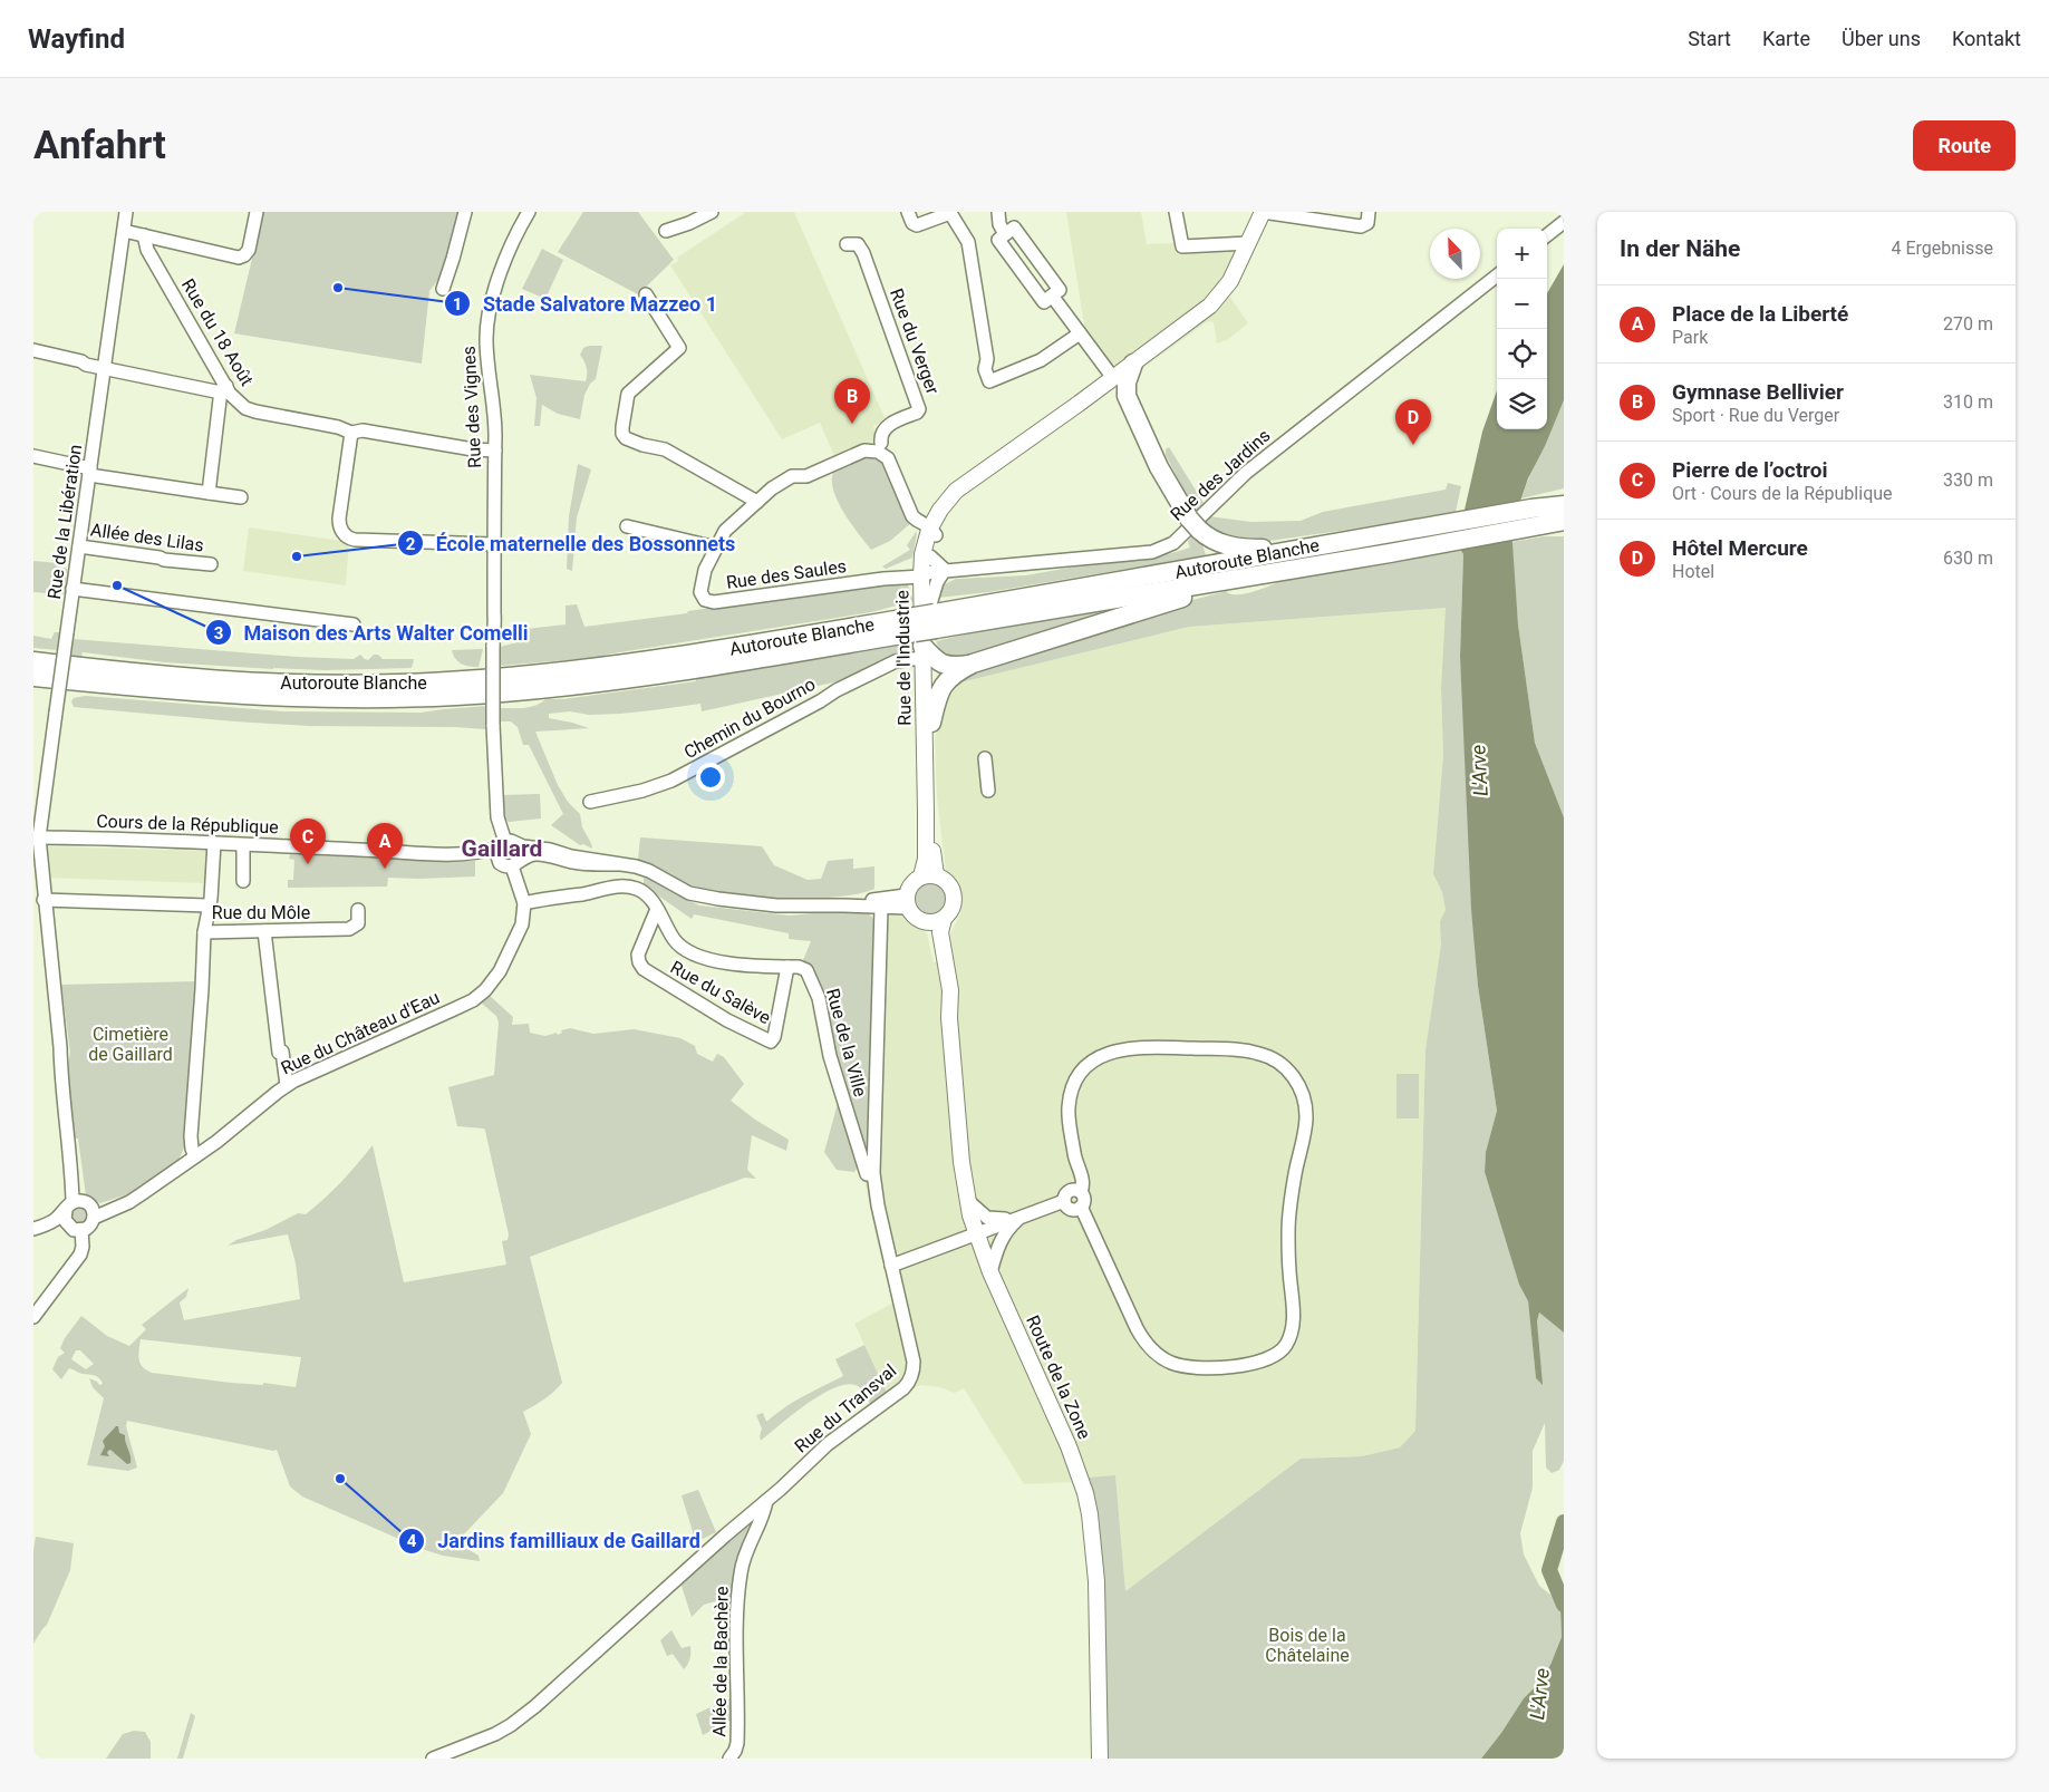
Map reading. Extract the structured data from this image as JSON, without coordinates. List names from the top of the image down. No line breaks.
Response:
{"streets":{"highway":["Autoroute Blanche"],"main road":["Rue de l'Industrie","Route de la Zone"],"street":["Rue du 18 Août","Rue du Verger","Rue des Vignes","Rue des Jardins","Rue de la Libération","Allée des Lilas","Rue des Saules","Chemin du Bourno","Cours de la République","Rue du Môle","Rue du Salève","Rue du Château d'Eau","Rue de la Ville","Rue du Transval","Allée de la Bachère"]},"crossings":[["Rue du 18 Août","Rue des Vignes"],["Rue du 18 Août","Rue de la Libération"],["Rue du Verger","Rue des Saules"],["Rue des Vignes","Cours de la République"],["Rue des Jardins","Rue des Saules"],["Rue des Jardins","Rue de l'Industrie"],["Rue de la Libération","Allée des Lilas"],["Rue de la Libération","Cours de la République"],["Rue de la Libération","Rue du Môle"],["Rue de la Libération","Rue du Château d'Eau"],["Autoroute Blanche","Rue de l'Industrie"],["Autoroute Blanche","Chemin du Bourno"],["Rue des Saules","Rue de l'Industrie"],["Rue de l'Industrie","Chemin du Bourno"],["Rue de l'Industrie","Route de la Zone"],["Rue du Salève","Rue de la Ville"],["Rue du Château d'Eau","Rue de la Ville"],["Rue du Transval","Allée de la Bachère"]],"districts":["Gaillard"],"water":["L'Arve"],"parks":["Cimetière de Gaillard","Bois de la Châtelaine"],"places":["Stade Salvatore Mazzeo 1","École maternelle des Bossonnets","Maison des Arts Walter Comelli","Jardins familliaux de Gaillard"],"north":"top left","page":{"header":"Wayfind","nav":["Start","Karte","Über uns","Kontakt"],"buttons":"Route","title":"Anfahrt","heading":["In der Nähe","4 Ergebnisse"],"map_buttons":["+","−"],"list":[{"mark":"A","name":"Place de la Liberté","note":"Park","value":"270 m"},{"mark":"B","name":"Gymnase Bellivier","note":"Sport · Rue du Verger","value":"310 m"},{"mark":"C","name":"Pierre de l’octroi","note":"Ort · Cours de la République","value":"330 m"},{"mark":"D","name":"Hôtel Mercure","note":"Hotel","value":"630 m"}],"pins":["B","D","C","A"]}}
